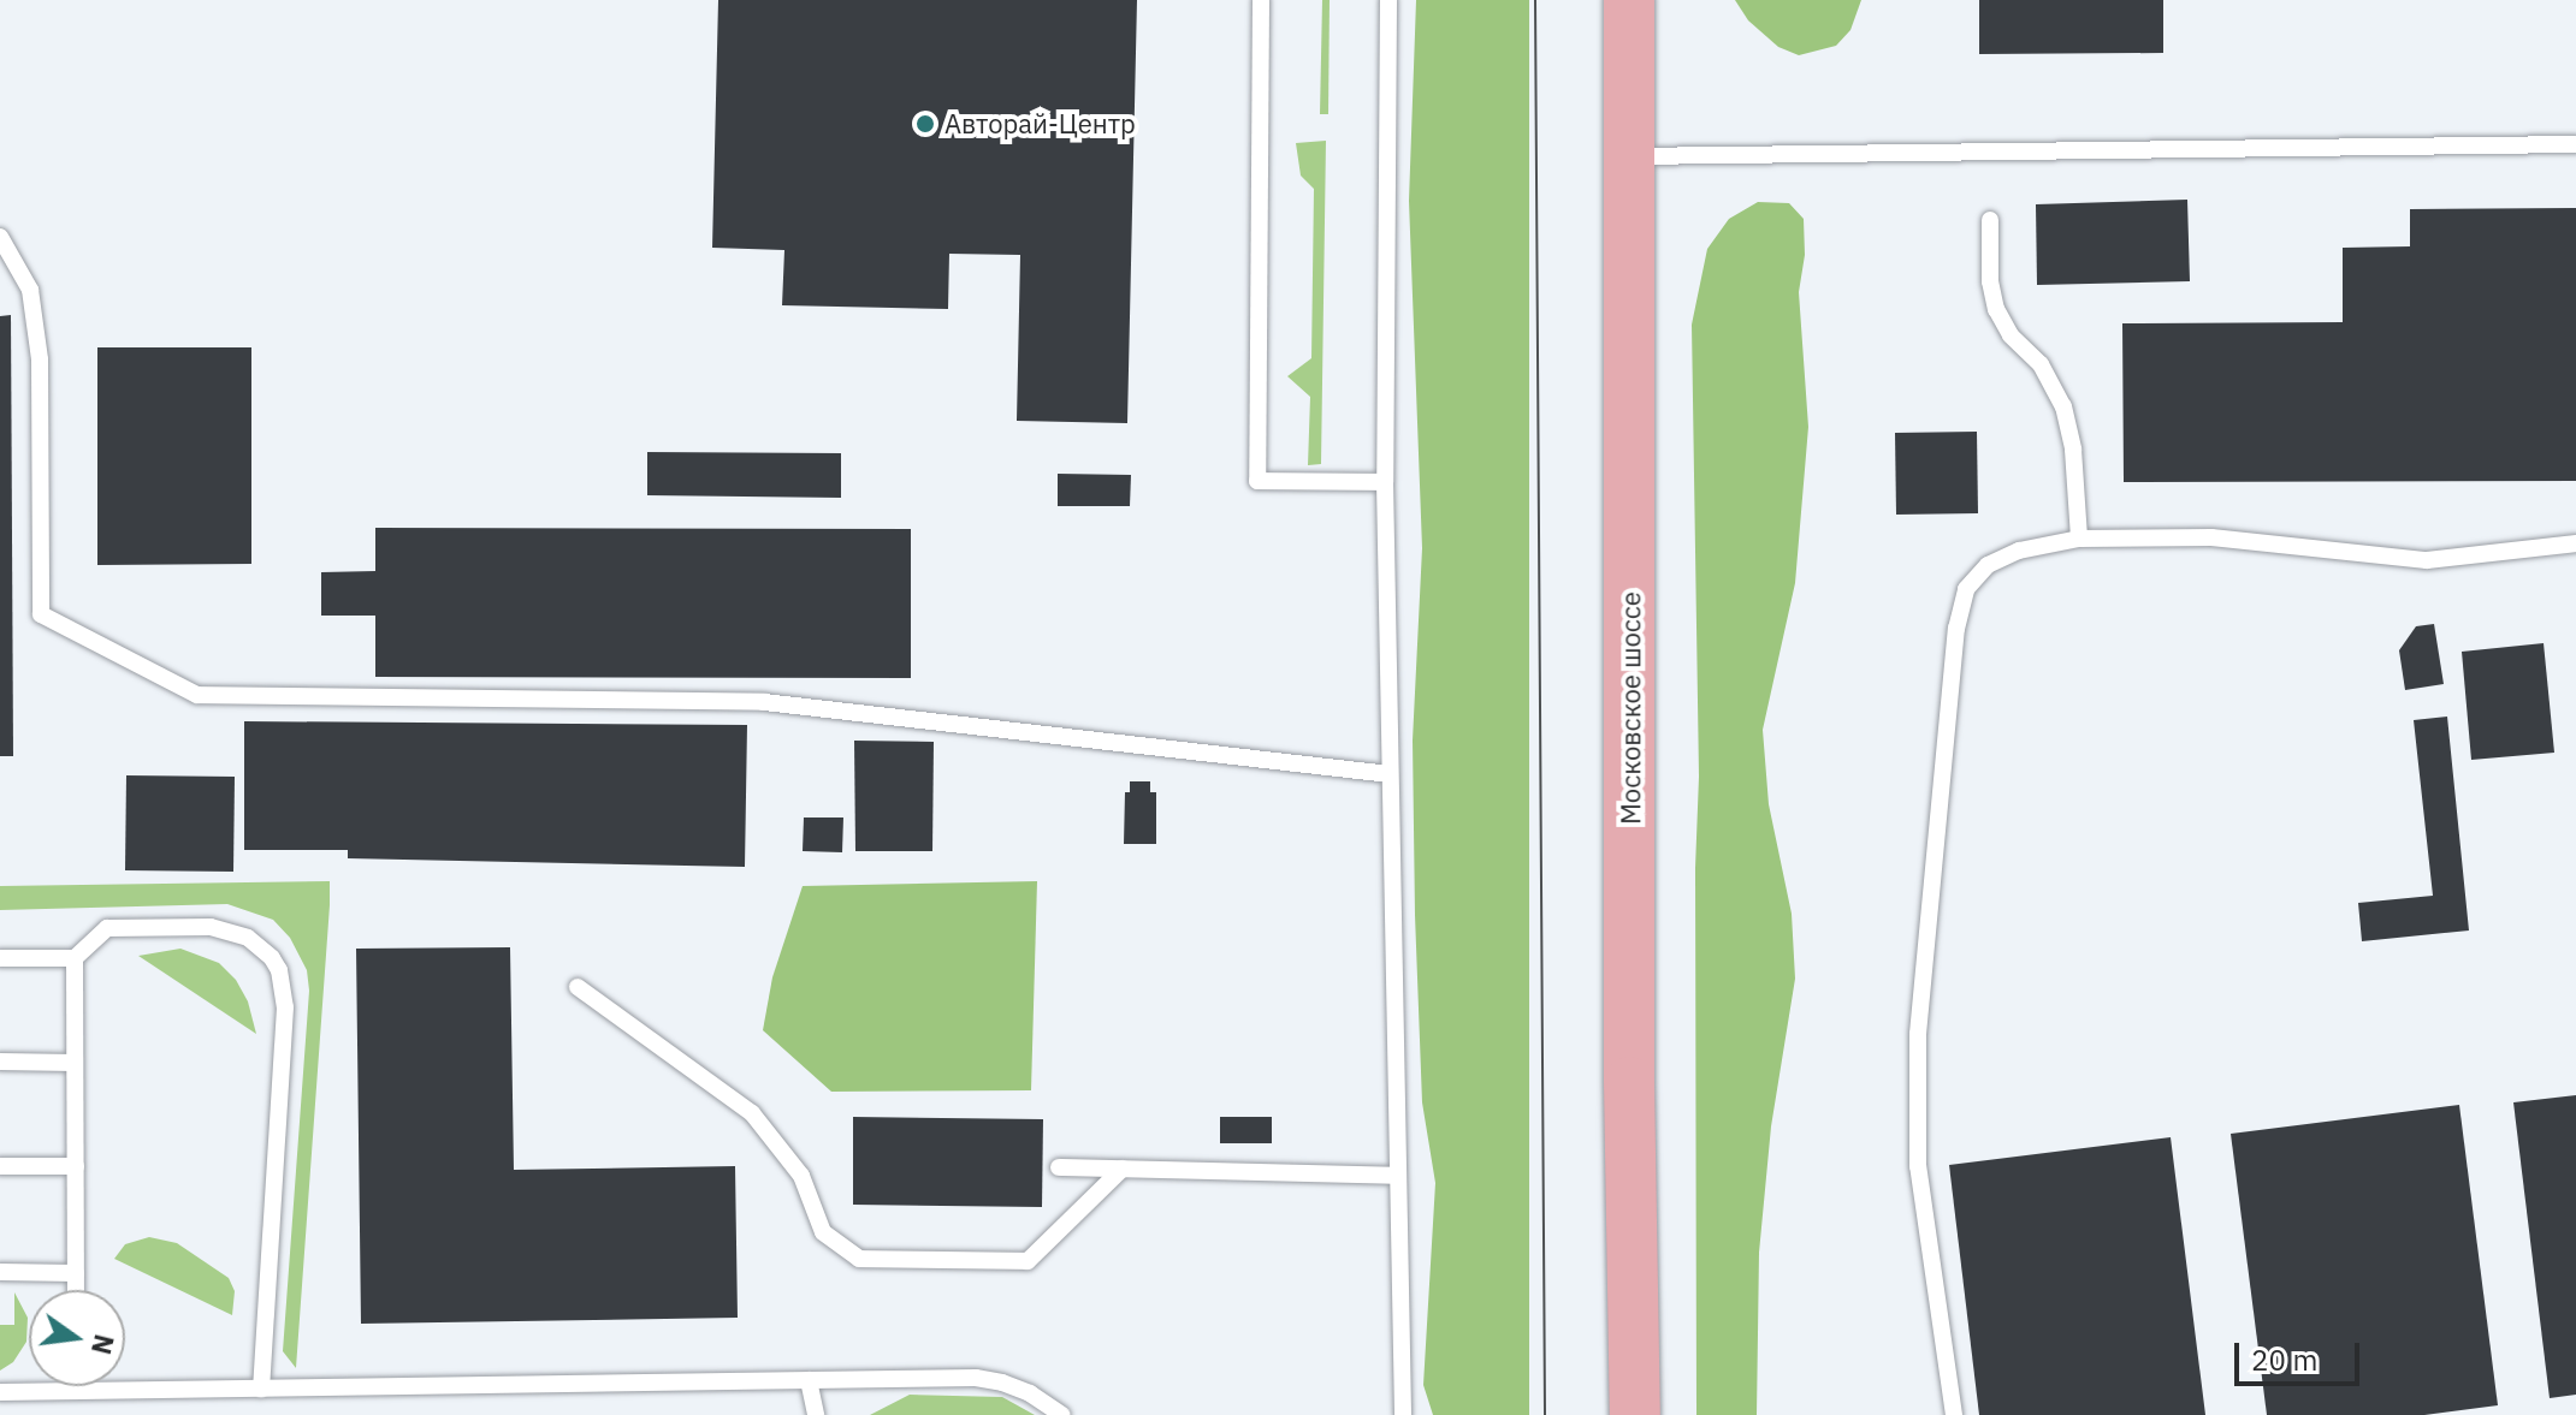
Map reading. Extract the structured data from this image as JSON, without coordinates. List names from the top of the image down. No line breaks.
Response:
{"streets":{"main road":["Московское шоссе"]},"places":["Авторай-Центр"],"scale_bar":"20 m","north":"right"}
